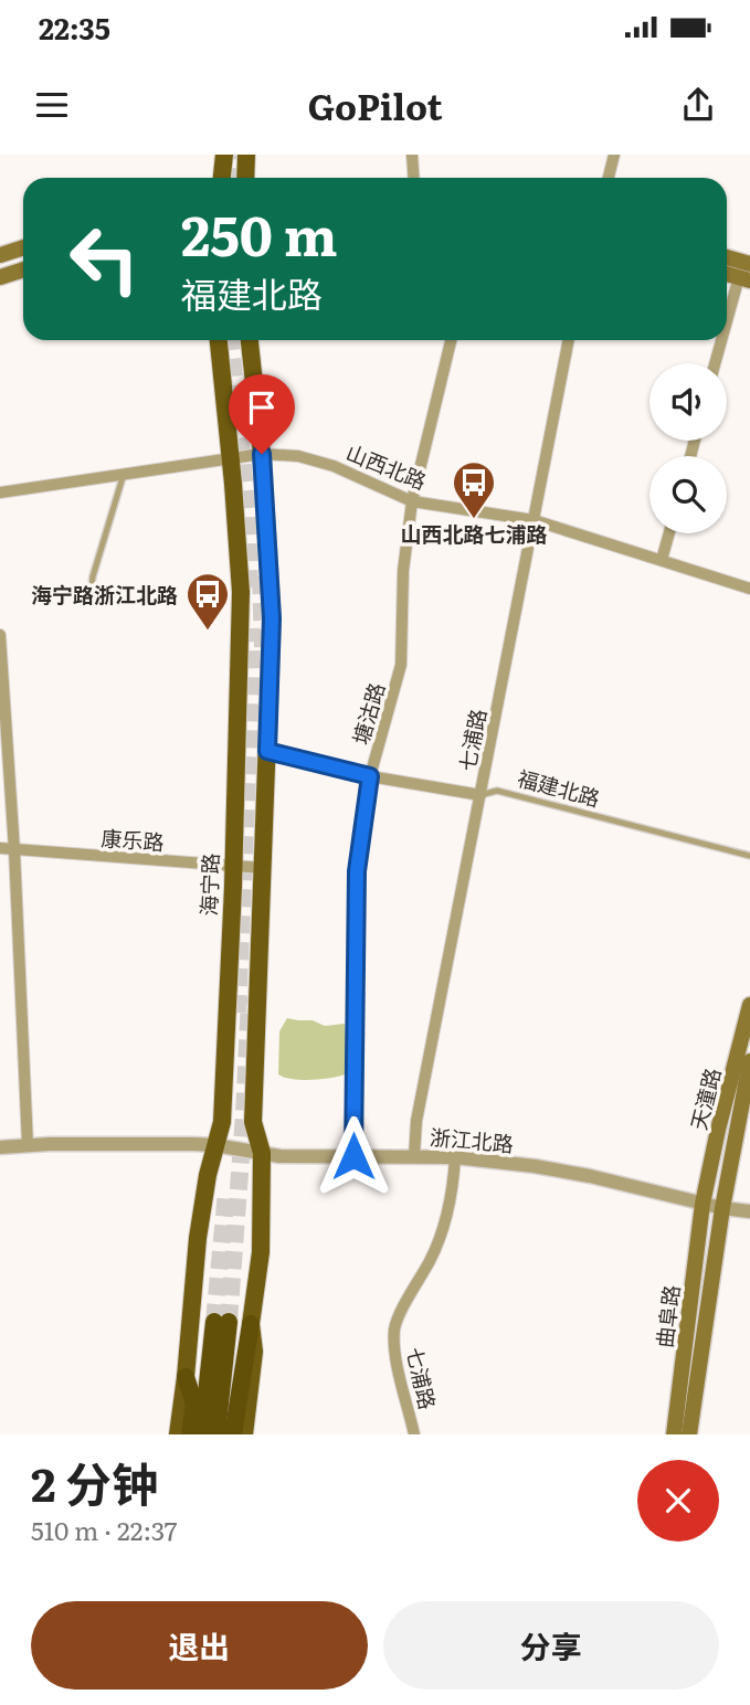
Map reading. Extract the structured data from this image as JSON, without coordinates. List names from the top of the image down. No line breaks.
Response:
{"streets":{"main road":["海宁路","天潼路","曲阜路"],"street":["山西北路","塘沽路","七浦路","福建北路","康乐路","浙江北路"]},"crossings":[["山西北路","塘沽路"],["山西北路","七浦路"],["山西北路","海宁路"],["塘沽路","福建北路"],["塘沽路","浙江北路"],["七浦路","福建北路"],["七浦路","浙江北路"],["康乐路","海宁路"],["海宁路","浙江北路"],["天潼路","浙江北路"],["天潼路","曲阜路"],["浙江北路","曲阜路"]],"places":{"bus stop":["山西北路七浦路","海宁路浙江北路"]},"page":{"status":"22:35","header":"GoPilot","turn":["250 m","福建北路"],"heading":["2 分钟","510 m · 22:37"],"buttons":["退出","分享"]}}
